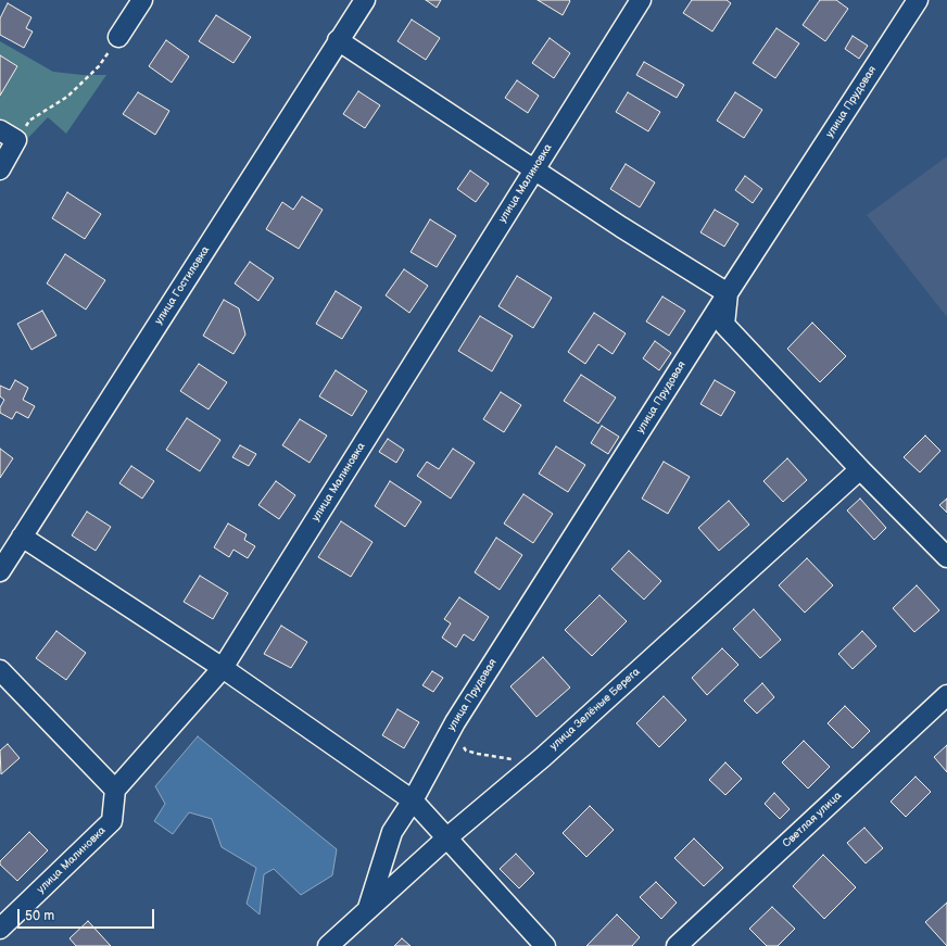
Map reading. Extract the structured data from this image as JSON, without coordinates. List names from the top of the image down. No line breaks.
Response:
{"streets":{"street":["улица Прудовая","улица Малиновка","улица Гостиловка","улица Зелёные Берега","Светлая улица"]},"crossings":[["улица Прудовая","улица Зелёные Берега"]],"scale_bar":"50 m"}
